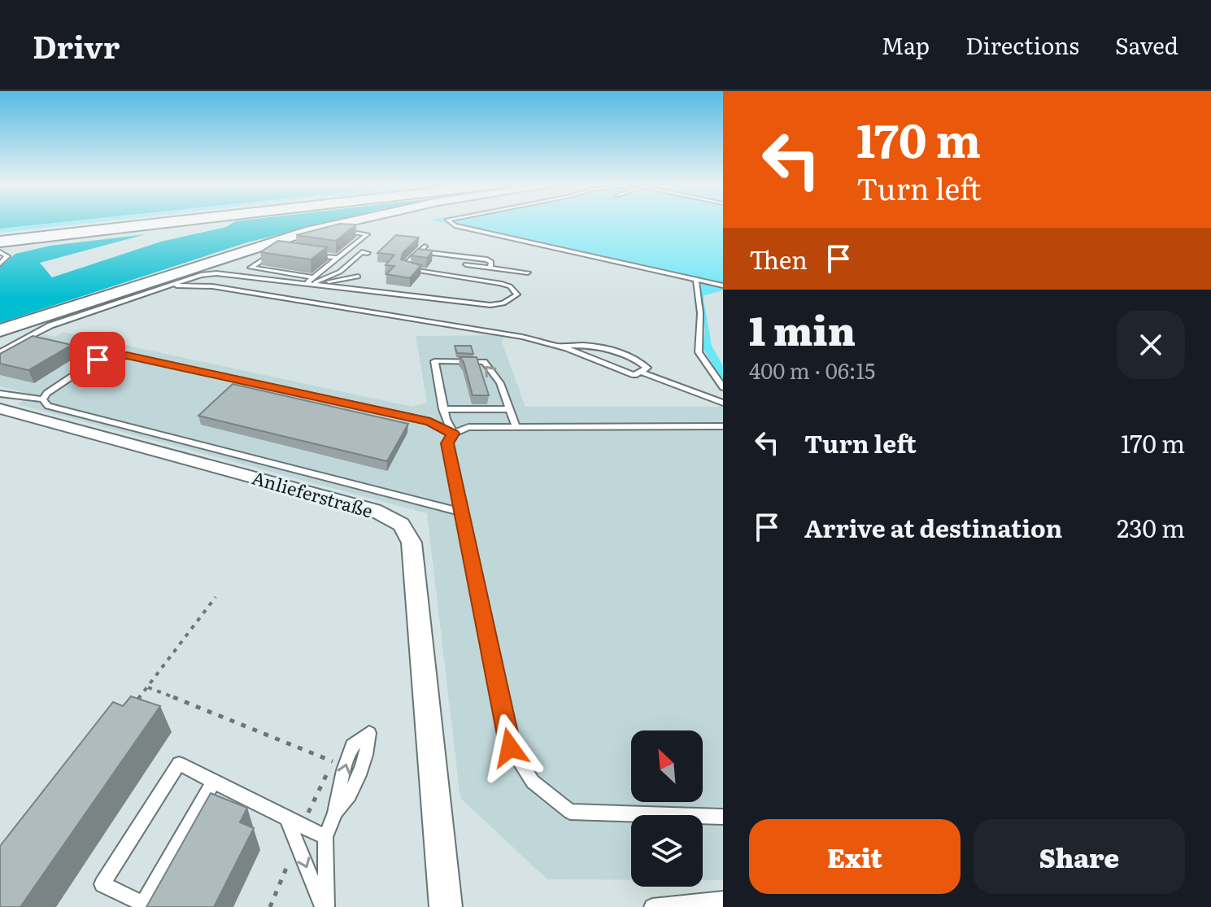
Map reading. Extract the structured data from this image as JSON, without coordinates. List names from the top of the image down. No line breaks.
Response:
{"streets":{"street":["Anlieferstraße"]},"north":"top left","page":{"header":"Drivr","nav":["Map","Directions","Saved"],"turn":["170 m","Turn left"],"then":"Then","heading":["1 min","400 m · 06:15"],"list":[{"name":"Turn left","value":"170 m"},{"name":"Arrive at destination","value":"230 m"}],"buttons":["Exit","Share"]}}
